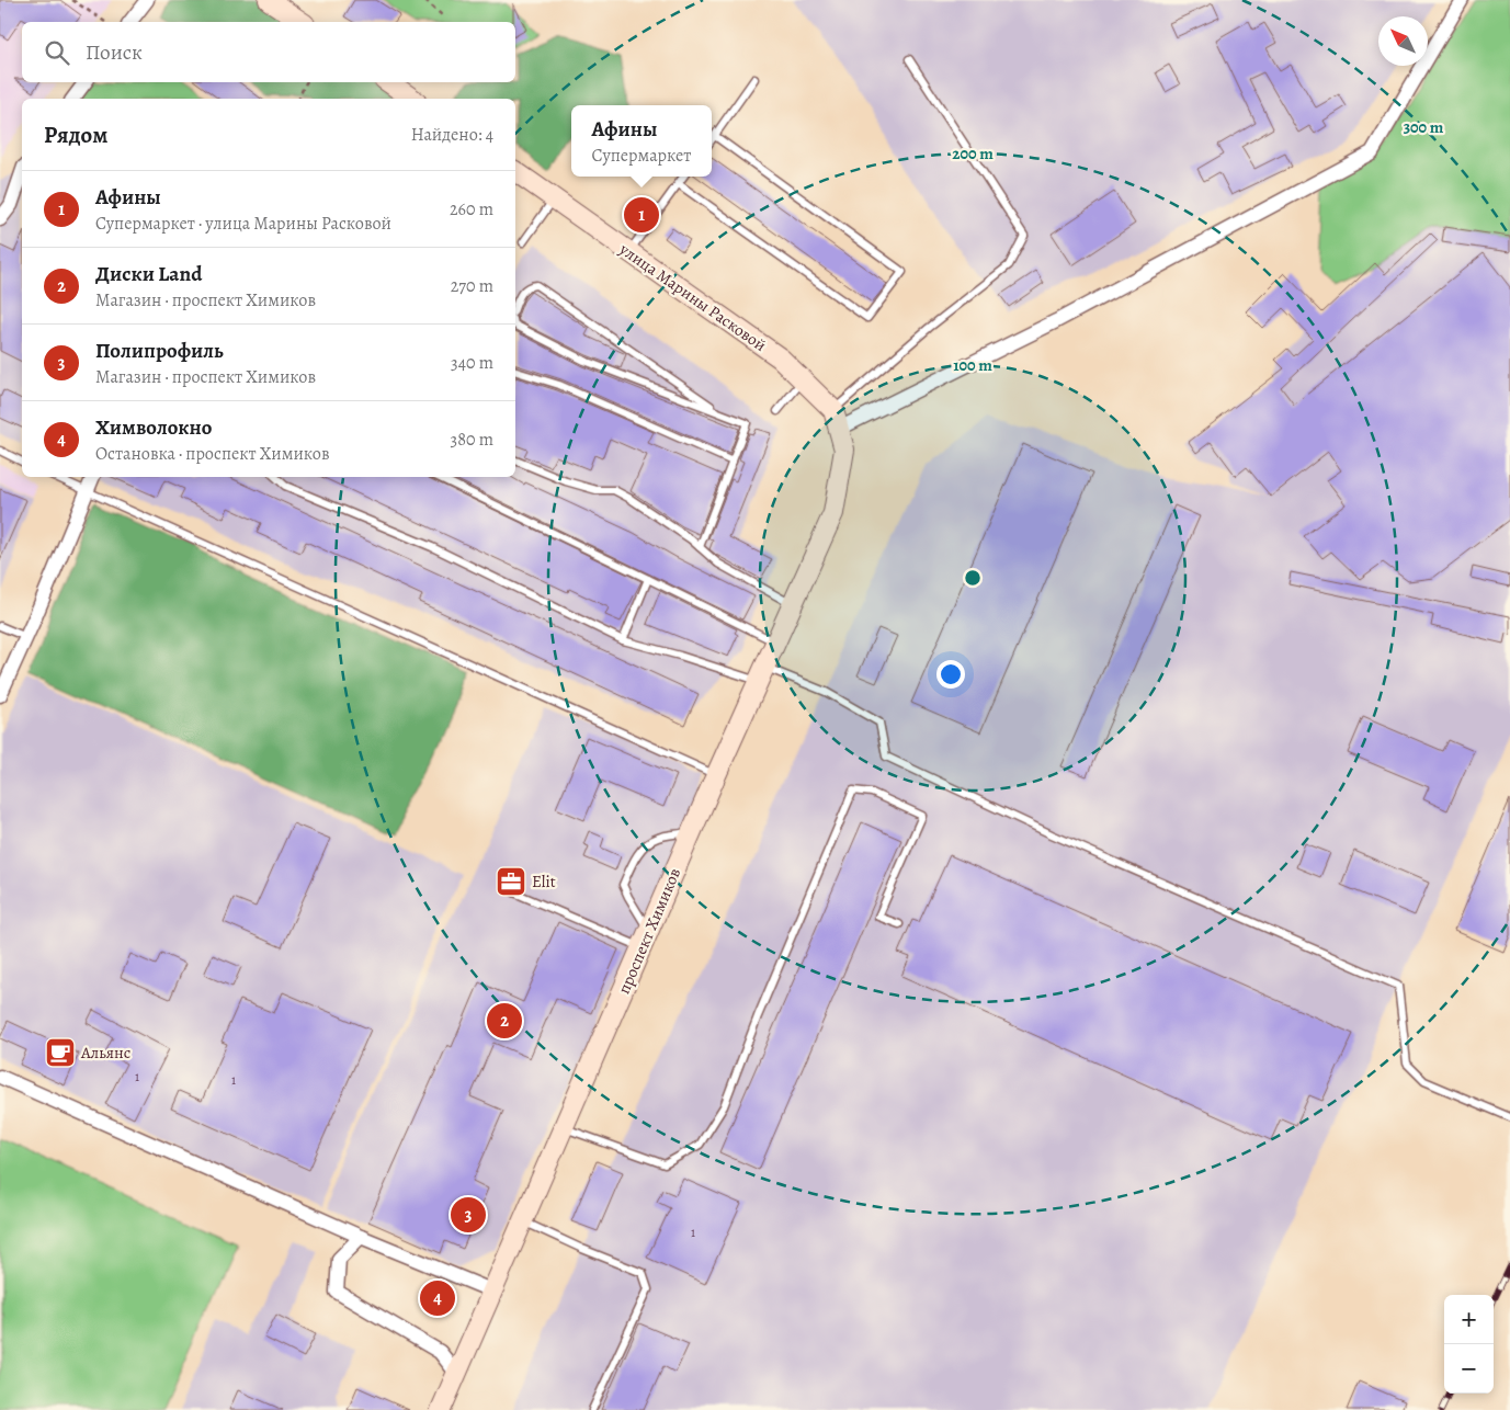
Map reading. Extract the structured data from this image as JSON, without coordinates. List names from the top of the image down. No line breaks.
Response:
{"streets":{"main road":["улица Марины Расковой","проспект Химиков"]},"crossings":[["улица Марины Расковой","проспект Химиков"]],"places":{"office":["Elit"],"cafe":["Альянс"]},"house_numbers":["1","1","1"],"north":"top left","page":{"search":"Поиск","heading":["Рядом","Найдено: 4"],"popup":["Афины","Супермаркет"],"list":[{"mark":"1","name":"Афины","note":"Супермаркет · улица Марины Расковой","value":"260 m"},{"mark":"2","name":"Диски Land","note":"Магазин · проспект Химиков","value":"270 m"},{"mark":"3","name":"Полипрофиль","note":"Магазин · проспект Химиков","value":"340 m"},{"mark":"4","name":"Химволокно","note":"Остановка · проспект Химиков","value":"380 m"}],"pins":["1","2","3","4"],"map_buttons":["+","−"]},"rings":["300 m","200 m","100 m"]}
